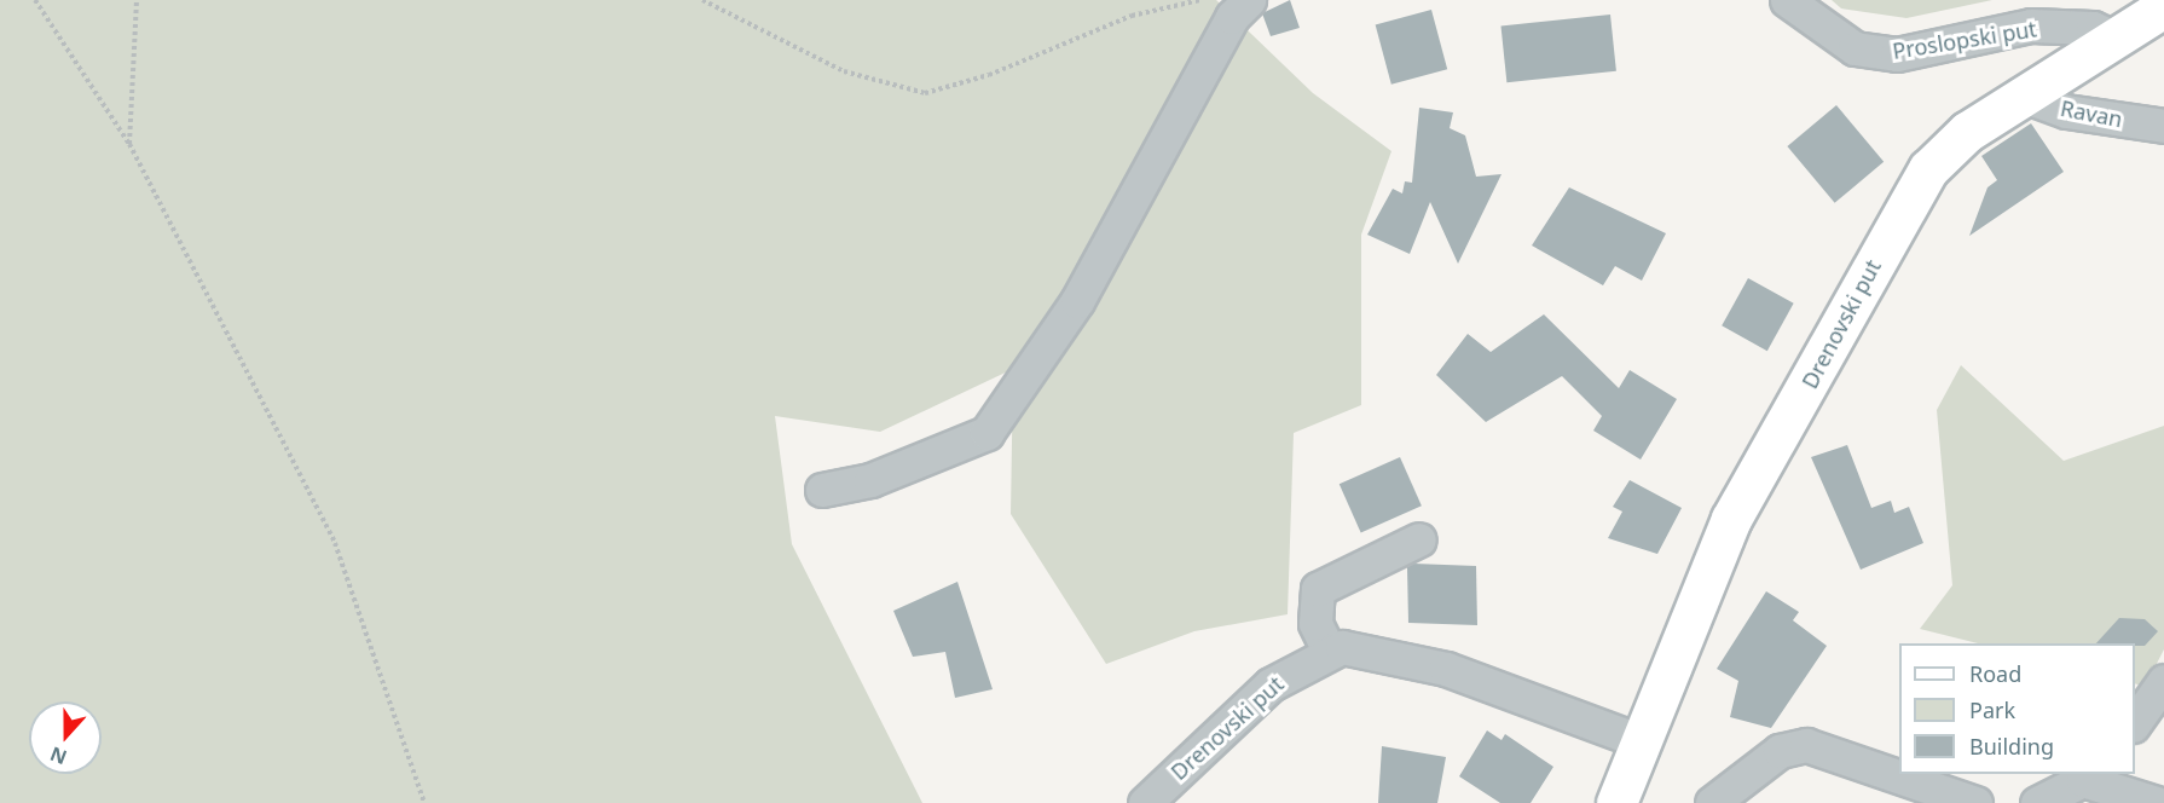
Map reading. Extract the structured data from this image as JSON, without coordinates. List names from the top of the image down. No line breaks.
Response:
{"streets":{"main road":["Drenovski put"],"street":["Proslopski put","Ravan"]},"crossings":[["Proslopski put","Drenovski put"],["Ravan","Drenovski put"]],"legend":["Road","Park","Building"],"north":"bottom"}
